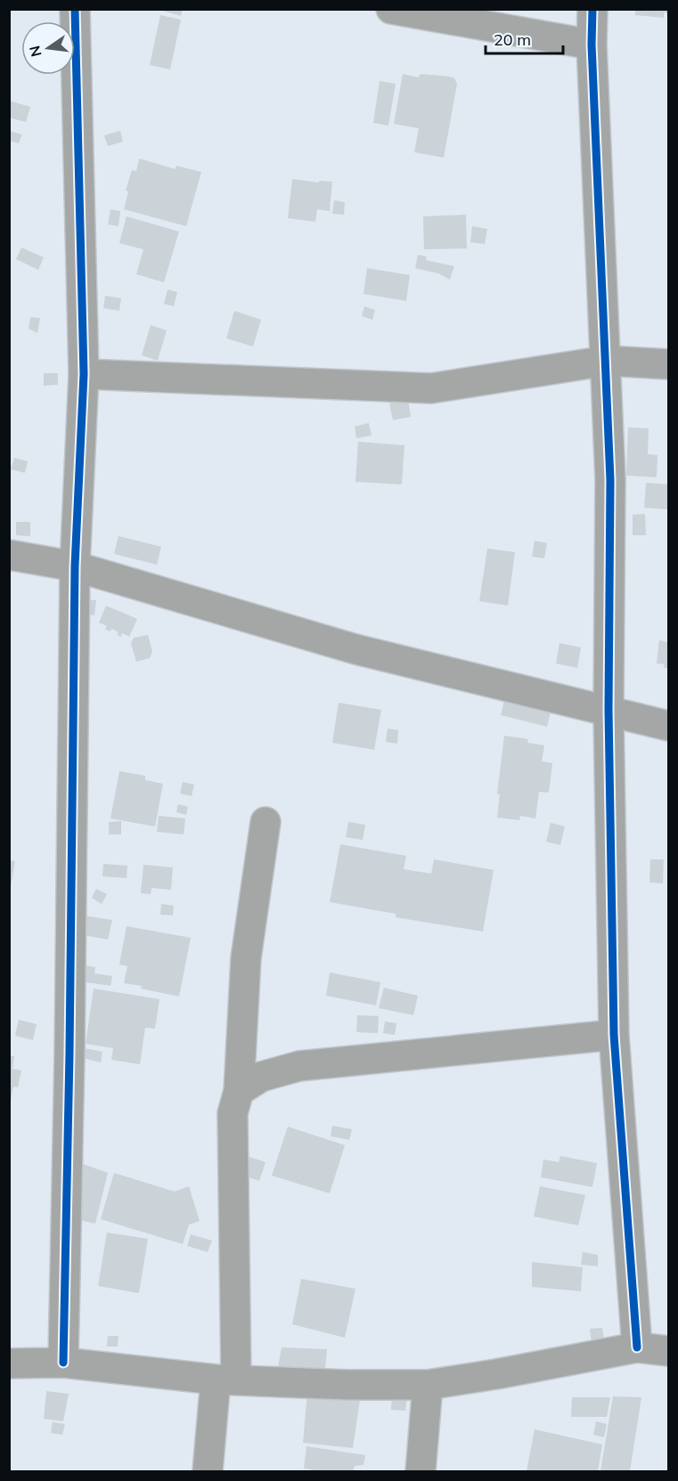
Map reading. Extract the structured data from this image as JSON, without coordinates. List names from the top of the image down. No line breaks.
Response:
{"scale_bar":"20 m","north":"left"}
